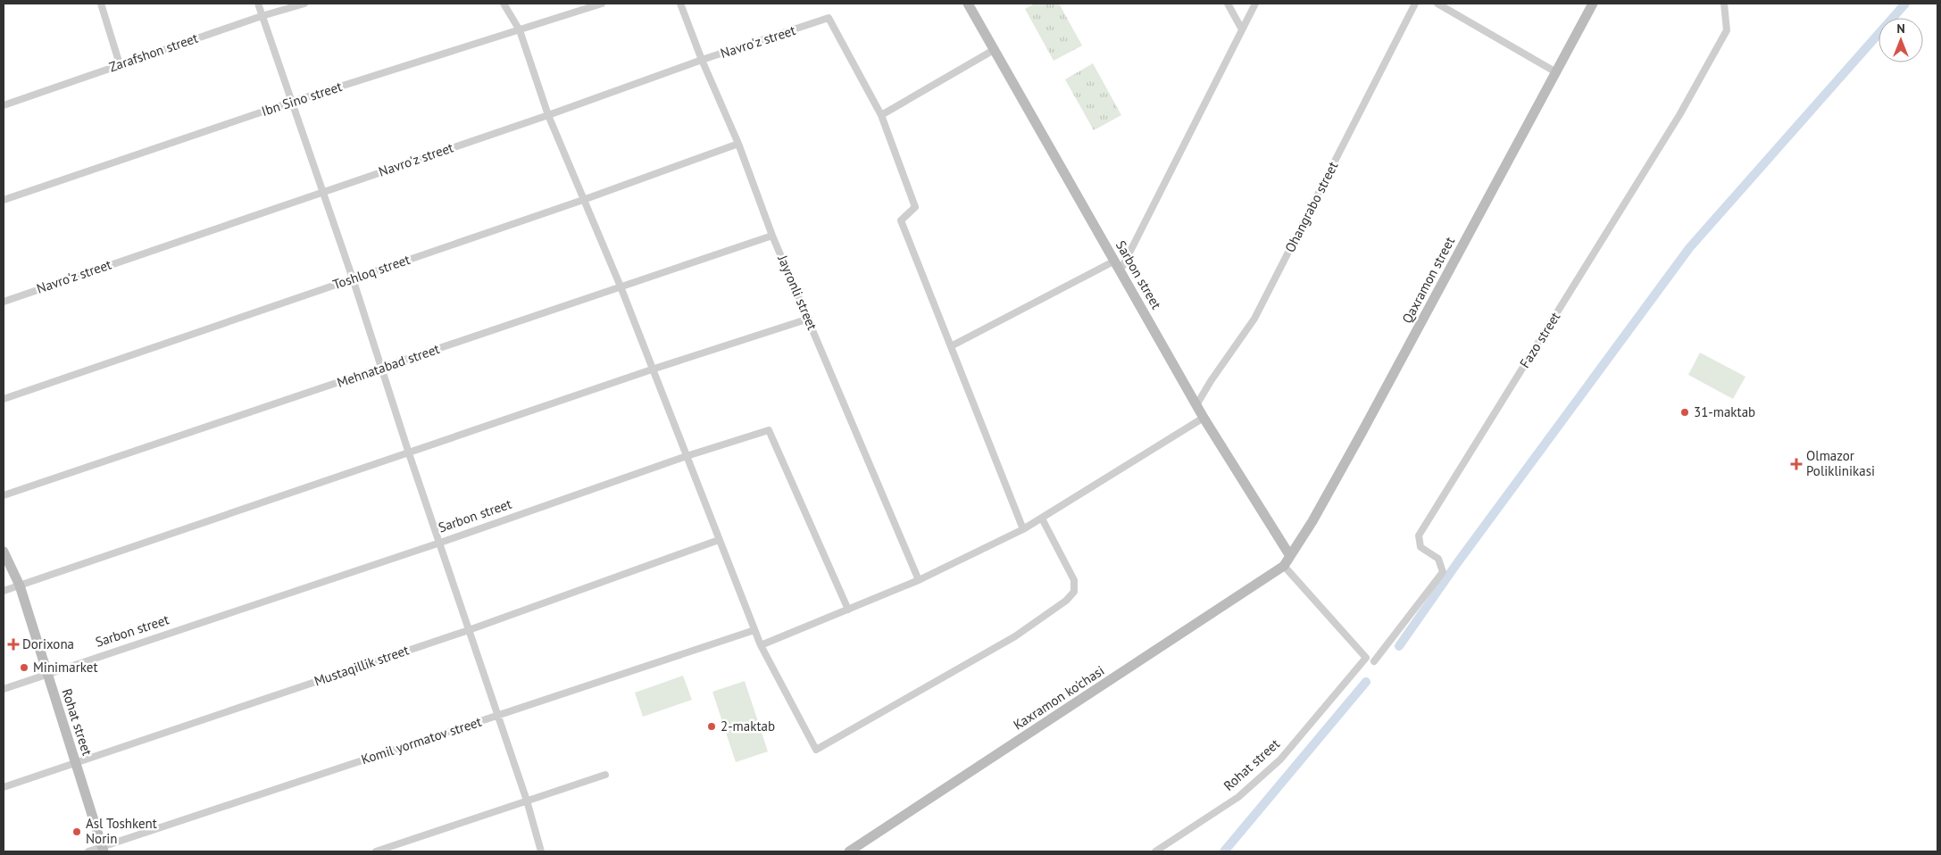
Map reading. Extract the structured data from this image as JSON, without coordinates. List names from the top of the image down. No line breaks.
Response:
{"streets":{"street":["Navro'z street","Zarafshon street","Ibn Sino street","Ohangrabo street","Toshloq street","Sarbon street","Qaxramon street","Jayronli street","Fazo street","Mehnatаbаd street","Mustaqillik street","Kaxramon ko'chasi","Rohat street","Komil yormatov street"]},"crossings":[["Navro'z street","Jayronli street"],["Ohangrabo street","Sarbon street"],["Toshloq street","Jayronli street"],["Sarbon street","Qaxramon street"],["Sarbon street","Rohat street"],["Qaxramon street","Kaxramon ko'chasi"],["Qaxramon street","Rohat street"],["Jayronli street","Mehnatаbаd street"],["Mustaqillik street","Rohat street"],["Kaxramon ko'chasi","Rohat street"],["Rohat street","Komil yormatov street"]],"places":{"other":["31-maktab","Minimarket","2-maktab","Asl Toshkent Norin"],"health":["Olmazor Poliklinikasi","Dorixona"]},"north":"top"}
